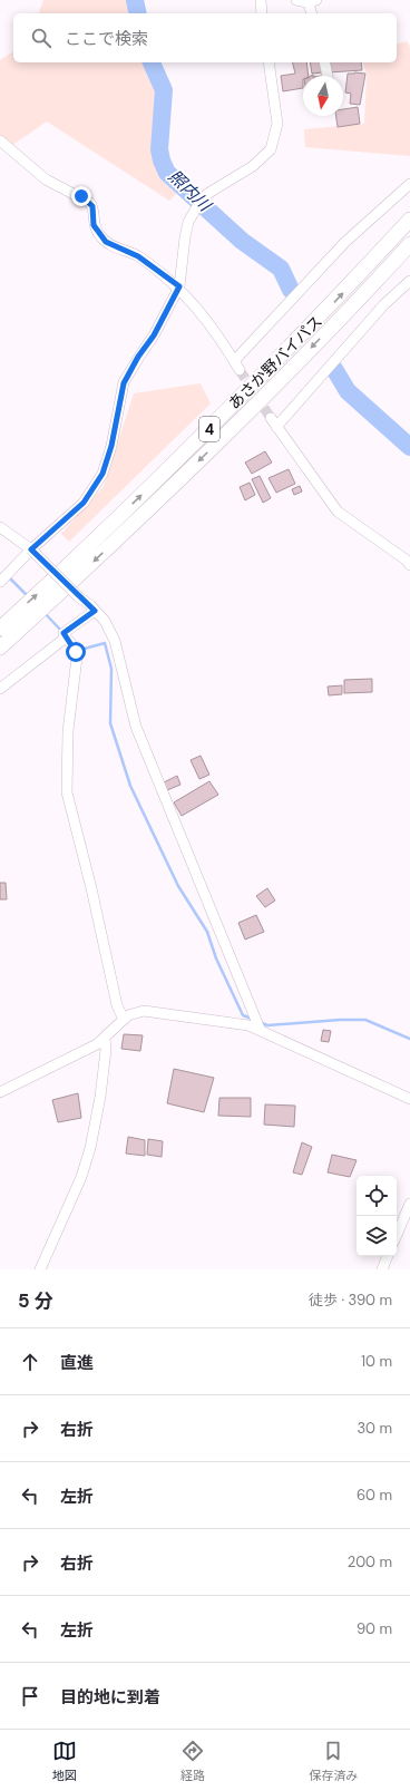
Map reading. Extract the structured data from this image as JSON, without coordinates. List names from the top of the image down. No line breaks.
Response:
{"streets":{"highway":["あさか野バイパス","4"]},"water":["照内川"],"north":"bottom","page":{"search":"ここで検索","heading":["5 分","徒歩 · 390 m"],"list":[["直進","10 m"],["右折","30 m"],["左折","60 m"],["右折","200 m"],["左折","90 m"],"目的地に到着"],"nav":["地図","経路","保存済み"]}}
